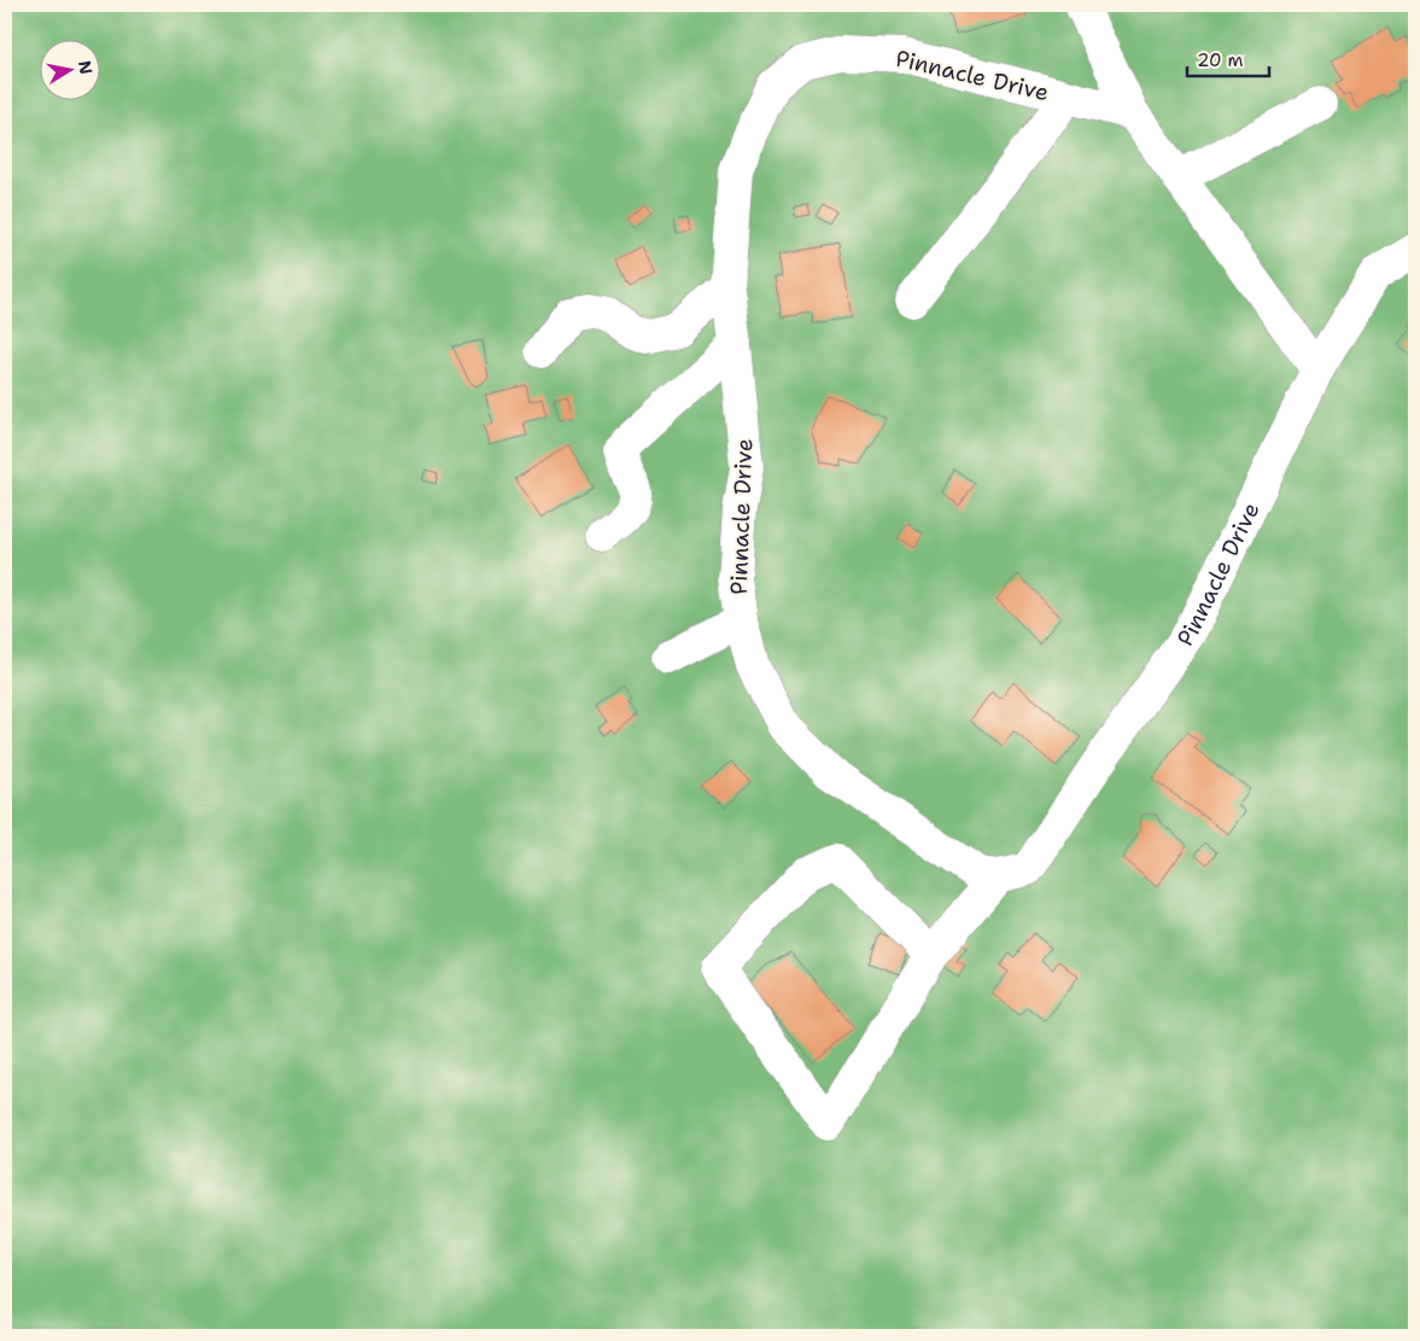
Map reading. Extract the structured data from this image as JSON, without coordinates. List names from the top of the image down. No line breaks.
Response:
{"streets":{"street":["Pinnacle Drive"]},"scale_bar":"20 m","north":"right"}
